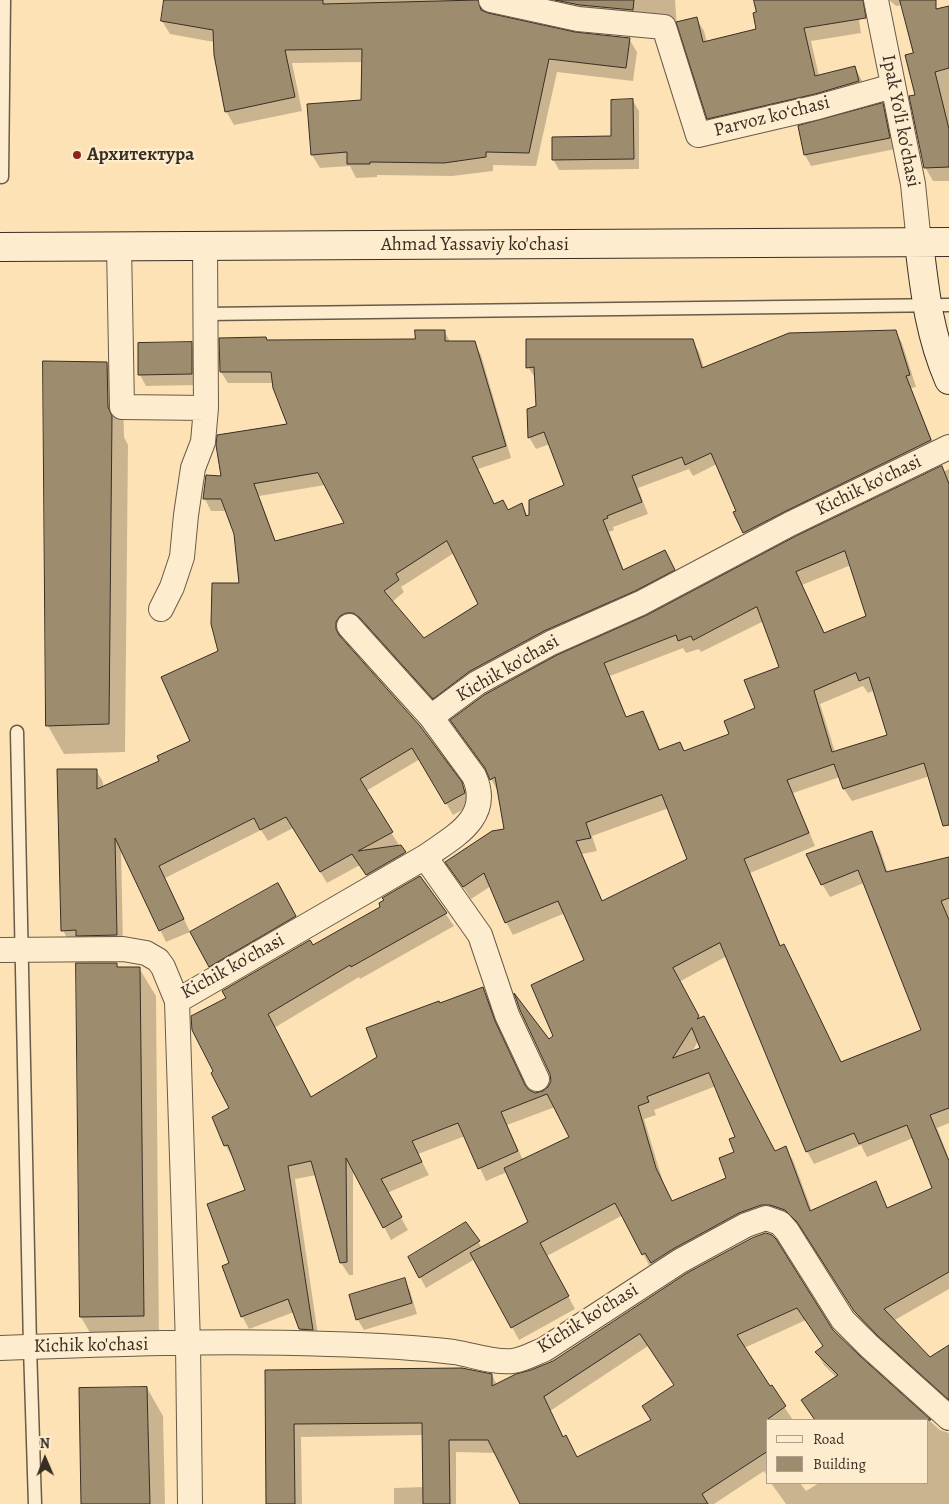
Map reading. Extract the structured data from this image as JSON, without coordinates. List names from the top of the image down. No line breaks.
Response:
{"streets":{"main road":["Ahmad Yassaviy ko'chasi"],"street":["Parvoz koʻchasi","Ipak Yo'li ko'chasi","Kichik ko'chasi"]},"crossings":[["Parvoz koʻchasi","Ipak Yo'li ko'chasi"],["Ipak Yo'li ko'chasi","Ahmad Yassaviy ko'chasi"]],"places":["Архитектура"],"legend":["Road","Building"],"north":"top"}
